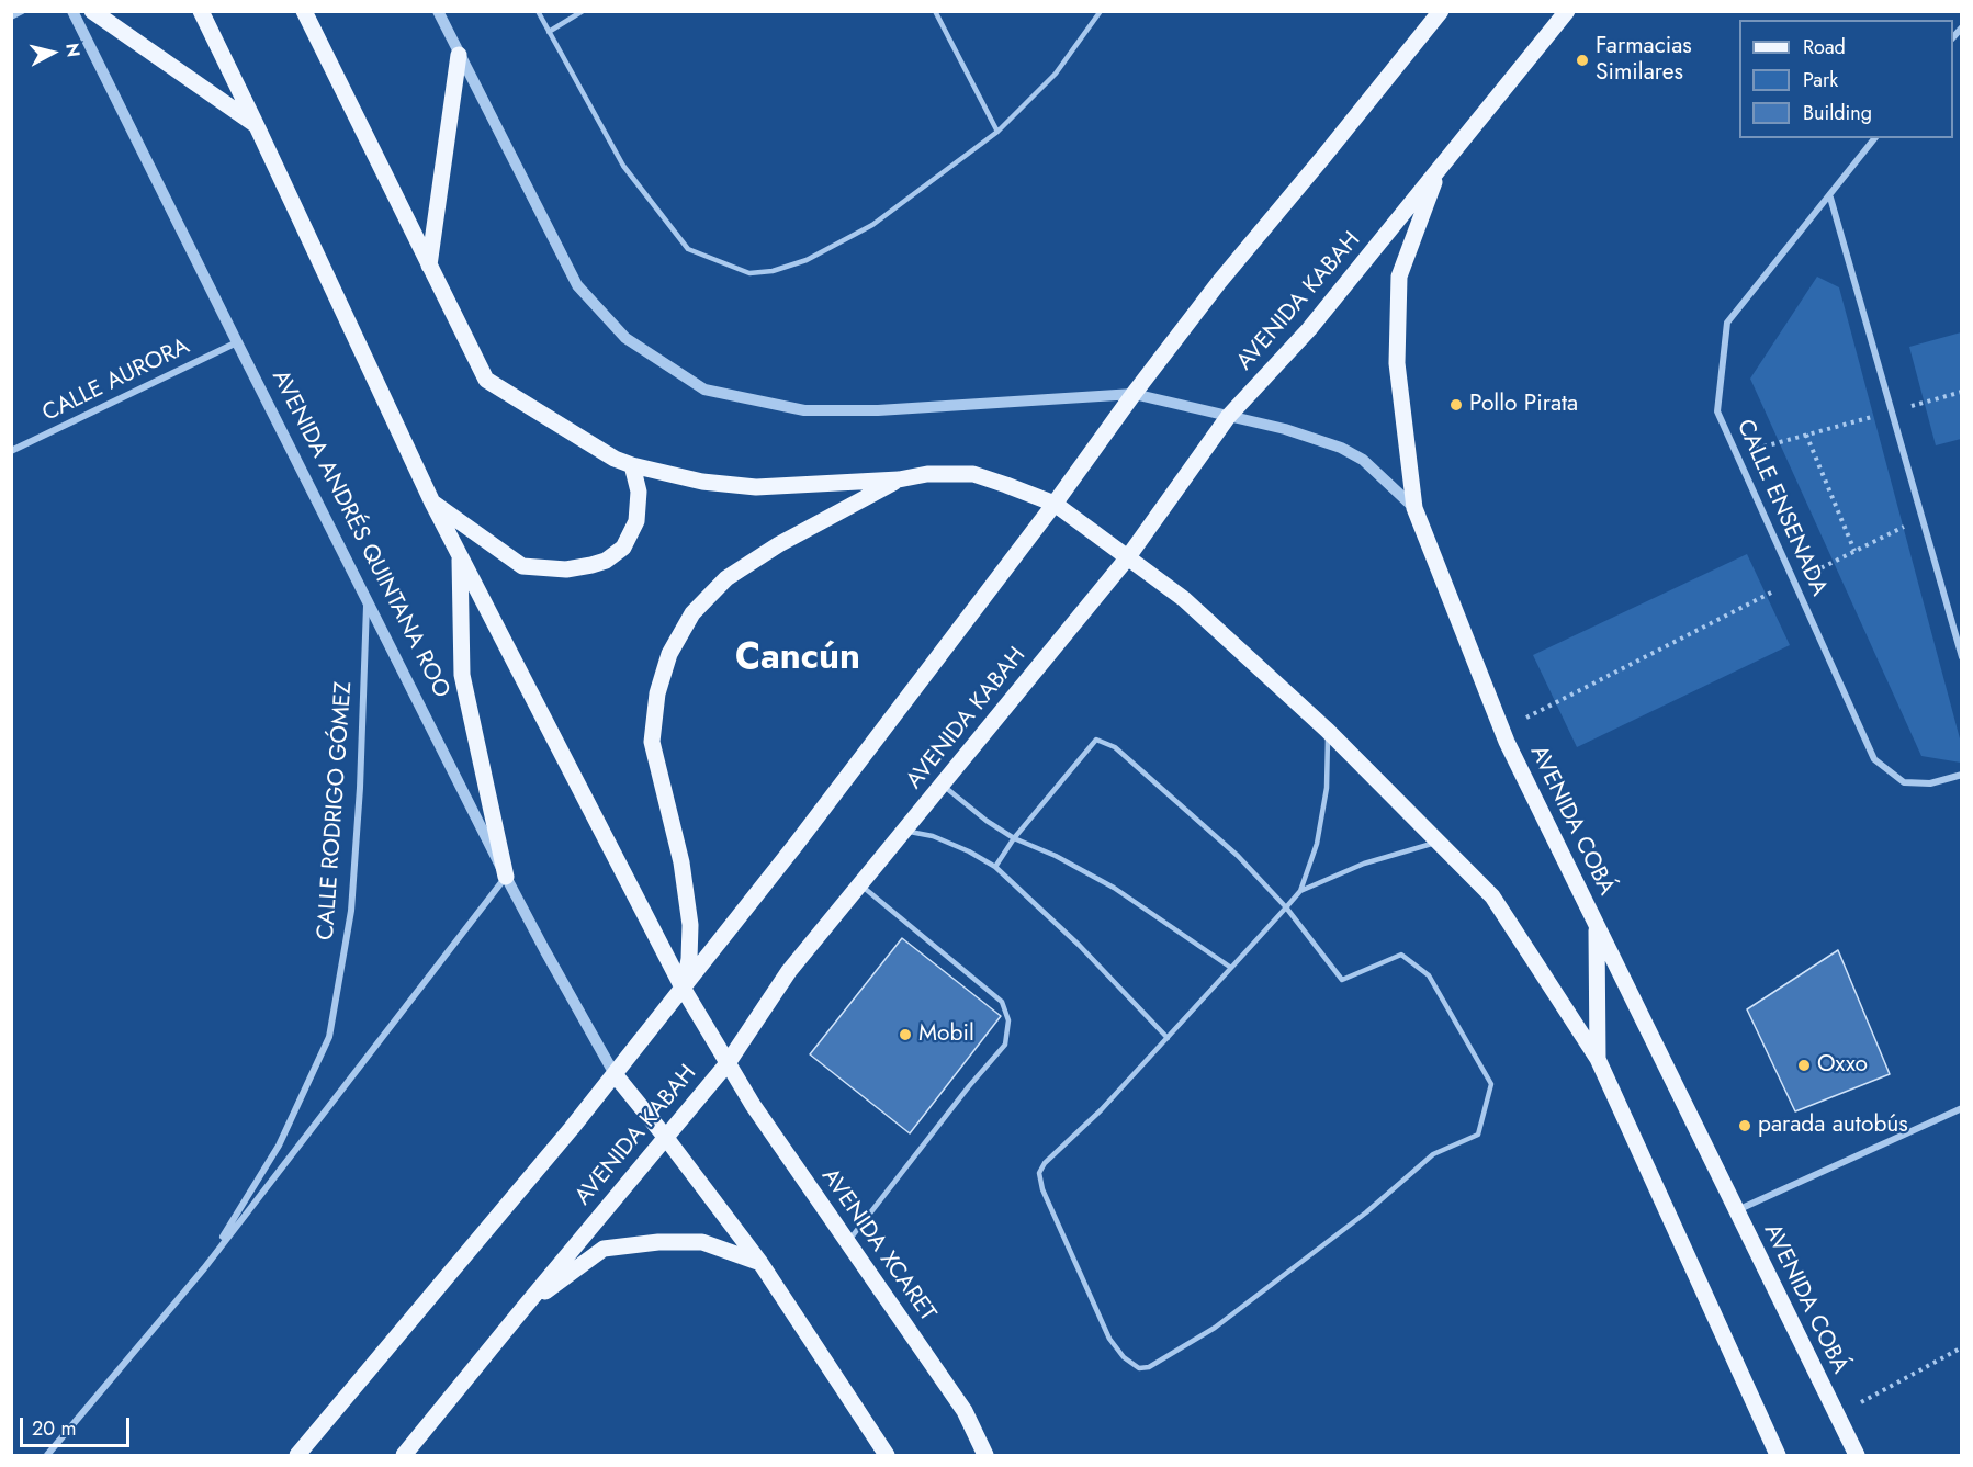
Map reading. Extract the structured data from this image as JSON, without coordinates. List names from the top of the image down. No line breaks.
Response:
{"streets":{"main road":["AVENIDA KABAH","AVENIDA COBÁ","AVENIDA XCARET"],"street":["CALLE AURORA","CALLE ENSENADA","AVENIDA ANDRÉS QUINTANA ROO","CALLE RODRIGO GÓMEZ"]},"crossings":[["AVENIDA KABAH","AVENIDA COBÁ"],["AVENIDA KABAH","AVENIDA XCARET"],["CALLE AURORA","AVENIDA ANDRÉS QUINTANA ROO"],["AVENIDA ANDRÉS QUINTANA ROO","CALLE RODRIGO GÓMEZ"]],"districts":["Cancún"],"places":["Farmacias Similares","Pollo Pirata","Mobil","Oxxo","parada autobús"],"legend":["Road","Park","Building"],"scale_bar":"20 m","north":"right"}
